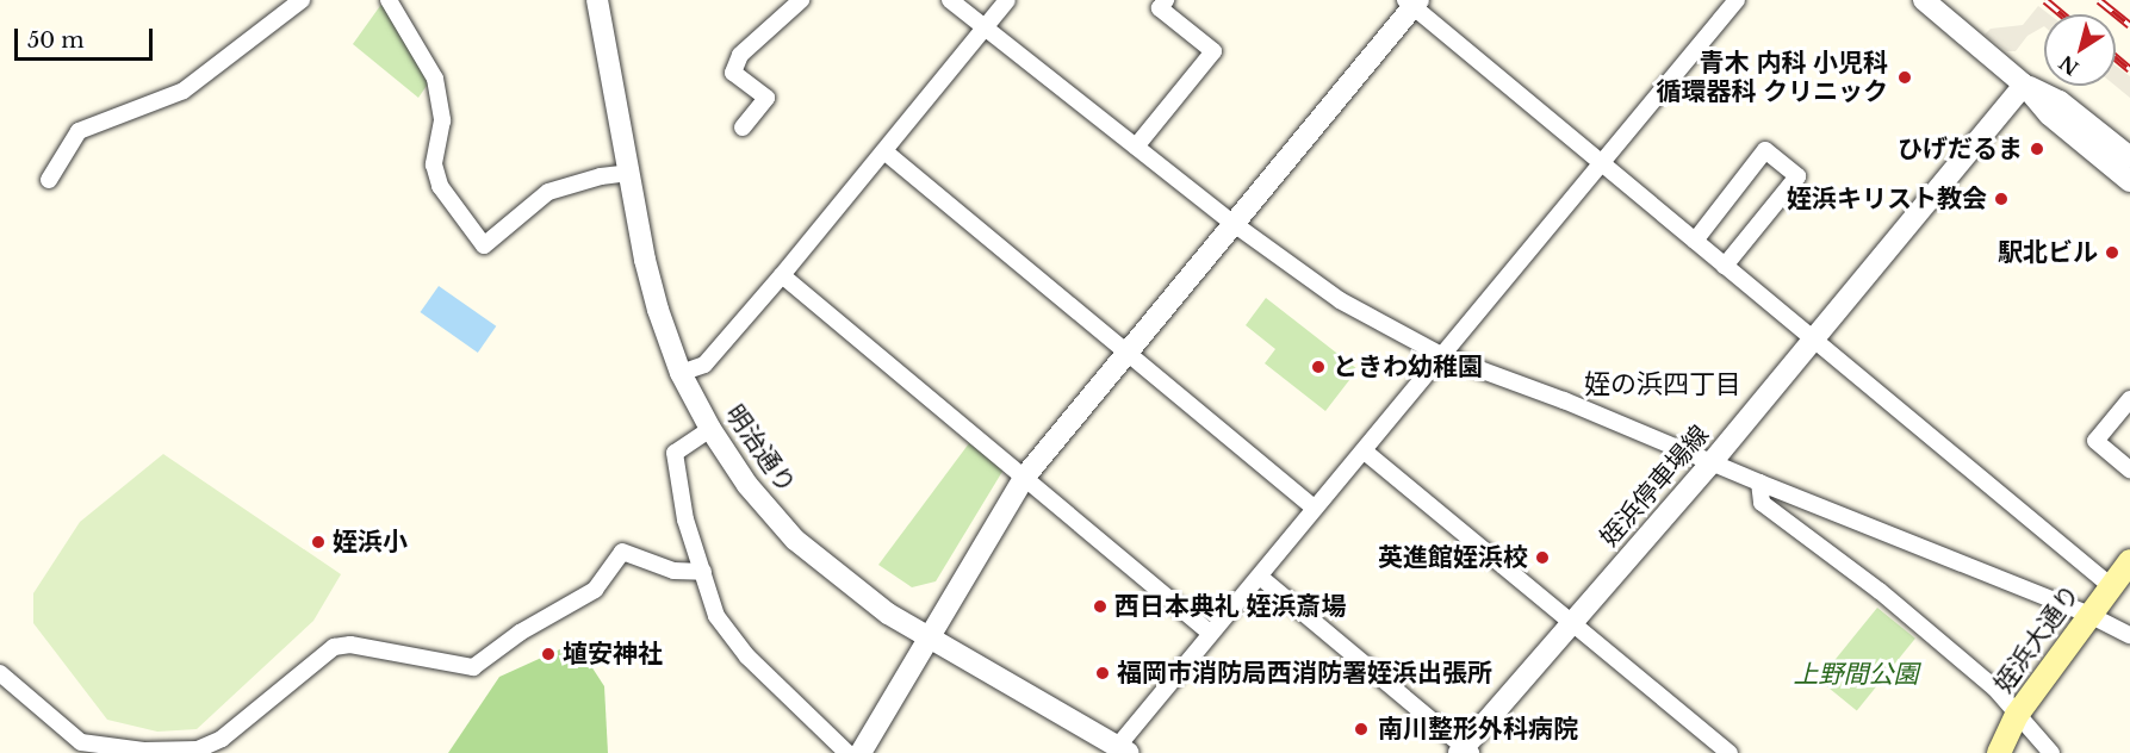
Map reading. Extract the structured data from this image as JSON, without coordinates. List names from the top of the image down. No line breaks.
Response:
{"streets":{"main road":["姪浜大通り"],"street":["明治通り","姪浜停車場線"]},"districts":["姪の浜四丁目"],"parks":["上野間公園"],"places":["青木 内科 小児科 循環器科 クリニック","ひげだるま","姪浜キリスト教会","駅北ビル","ときわ幼稚園","姪浜小","英進館姪浜校","西日本典礼 姪浜斎場","埴安神社","福岡市消防局西消防署姪浜出張所","南川整形外科病院"],"scale_bar":"50 m","north":"bottom left"}
